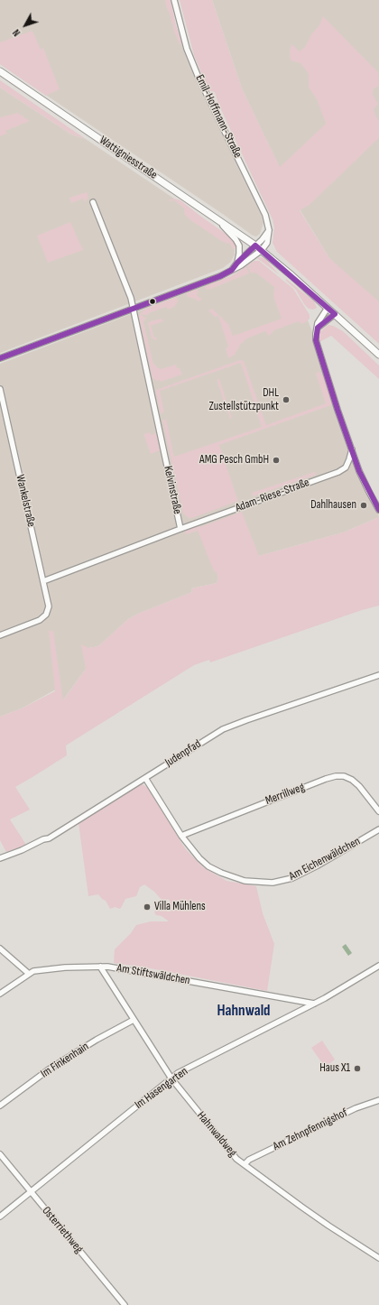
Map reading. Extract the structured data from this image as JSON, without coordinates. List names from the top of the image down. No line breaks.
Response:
{"streets":{"main road":["Wattigniesstraße"],"street":["Emil-Hoffmann-Straße","Kelvinstraße","Adam-Riese-Straße","Wankelstraße","Judenpfad","Merrillweg","Am Eichenwäldchen","Am Stiftswäldchen","Im Finkenhain","Im Hasengarten","Am Zehnpfennigshof","Hahnwaldweg","Osterriethweg"]},"crossings":[["Kelvinstraße","Adam-Riese-Straße"],["Kelvinstraße","Wankelstraße"],["Judenpfad","Am Eichenwäldchen"],["Merrillweg","Am Eichenwäldchen"],["Am Stiftswäldchen","Im Hasengarten"],["Am Stiftswäldchen","Hahnwaldweg"],["Im Finkenhain","Hahnwaldweg"],["Im Hasengarten","Hahnwaldweg"],["Im Hasengarten","Osterriethweg"],["Am Zehnpfennigshof","Hahnwaldweg"]],"districts":["Hahnwald"],"places":["DHL Zustellstützpunkt","AMG Pesch GmbH","Dahlhausen","Villa Mühlens","Haus X1"],"north":"bottom left"}
